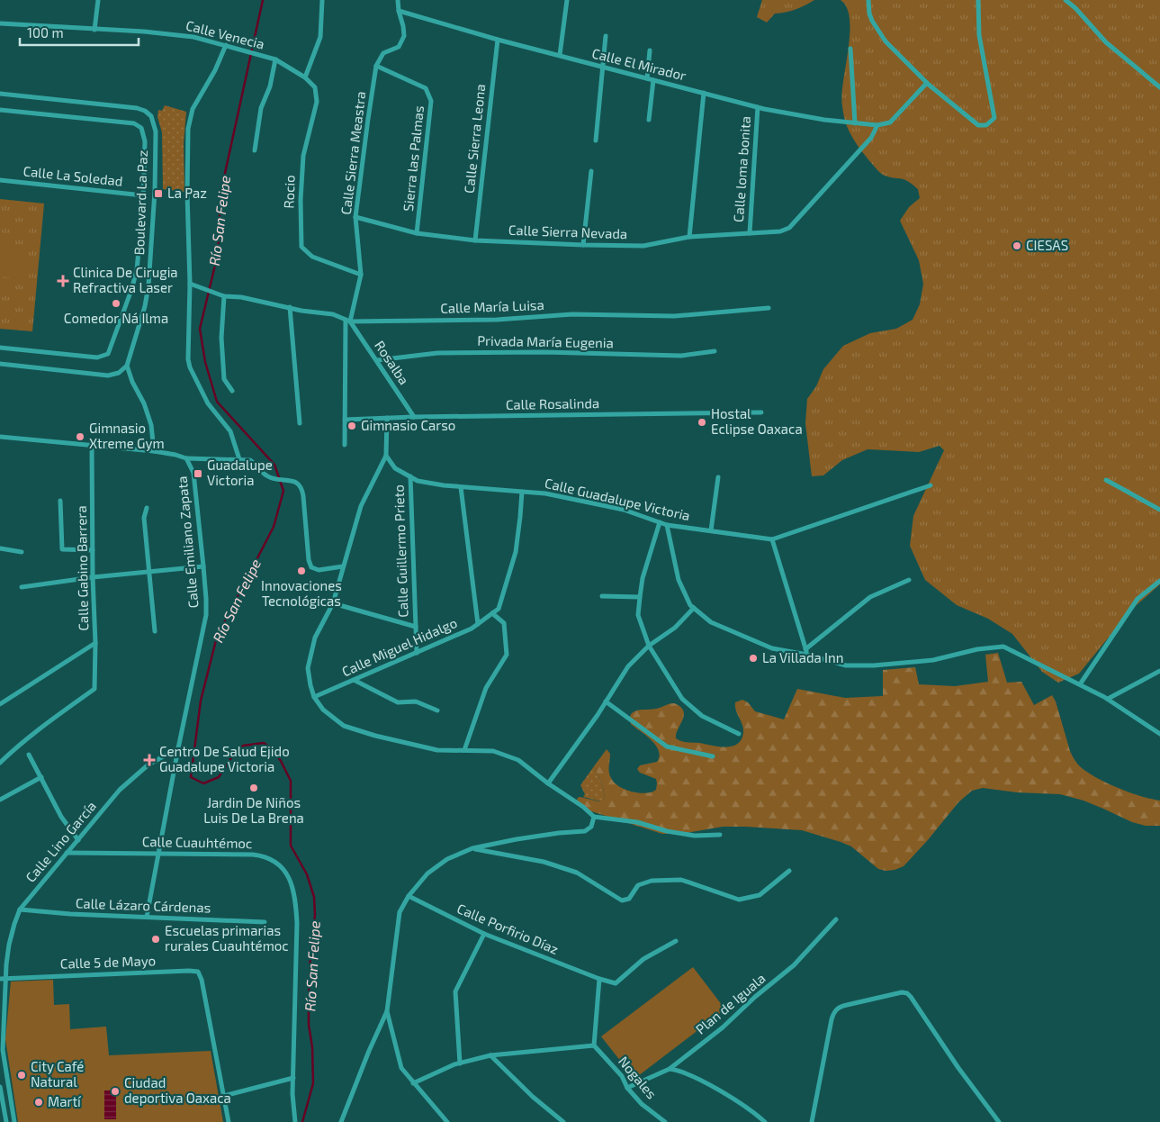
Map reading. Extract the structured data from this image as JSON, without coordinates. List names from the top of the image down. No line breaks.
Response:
{"streets":{"street":["Calle Venecia","Calle El Mirador","Calle Sierra Leona","Calle Sierra Meastra","Sierra las Palmas","Calle loma bonita","Calle La Soledad","Rocio","Boulevard La Paz","Calle Sierra Nevada","Calle María Luisa","Privada María Eugenia","Rosalba","Calle Rosalinda","Calle Guadalupe Victoria","Calle Emiliano Zapata","Calle Guillermo Prieto","Calle Gabino Barrera","Calle Miguel Hidalgo","Calle Lino García","Calle Cuauhtémoc","Calle Lázaro Cárdenas","Calle Porfirio Díaz","Calle 5 de Mayo","Plan de Iguala","Nogales"]},"crossings":[["Calle Venecia","Rocio"],["Calle El Mirador","Calle Sierra Leona"],["Calle El Mirador","Calle loma bonita"],["Calle El Mirador","Calle Sierra Nevada"],["Calle Sierra Leona","Calle Sierra Nevada"],["Calle Sierra Meastra","Sierra las Palmas"],["Calle Sierra Meastra","Rocio"],["Calle Sierra Meastra","Calle Sierra Nevada"],["Calle Sierra Meastra","Calle María Luisa"],["Calle Sierra Meastra","Rosalba"],["Calle Sierra Meastra","Calle Rosalinda"],["Sierra las Palmas","Calle Sierra Nevada"],["Calle loma bonita","Calle Sierra Nevada"],["Calle La Soledad","Boulevard La Paz"],["Calle María Luisa","Rosalba"],["Privada María Eugenia","Rosalba"],["Rosalba","Calle Rosalinda"],["Calle Guadalupe Victoria","Calle Guillermo Prieto"],["Calle Guadalupe Victoria","Calle Miguel Hidalgo"],["Calle Emiliano Zapata","Calle Lino García"],["Calle Emiliano Zapata","Calle Cuauhtémoc"],["Calle Emiliano Zapata","Calle Lázaro Cárdenas"],["Calle Guillermo Prieto","Calle Miguel Hidalgo"],["Calle Lino García","Calle Cuauhtémoc"],["Calle Lino García","Calle Lázaro Cárdenas"],["Calle Lino García","Calle 5 de Mayo"],["Plan de Iguala","Nogales"]],"water":["Río San Felipe"],"places":{"transit":["La Paz","Guadalupe Victoria"],"other":["CIESAS","Comedor Ná Ilma","Hostal Eclipse Oaxaca","Gimnasio Carso","Gimnasio Xtreme Gym","Innovaciones Tecnológicas","La Villada Inn","Jardin De Niños Luis De La Brena","Escuelas primarias rurales Cuauhtémoc","City Café Natural","Ciudad deportiva Oaxaca","Martí"],"health":["Clinica De Cirugia Refractiva Laser","Centro De Salud Ejido Guadalupe Victoria"]},"scale_bar":"100 m"}
